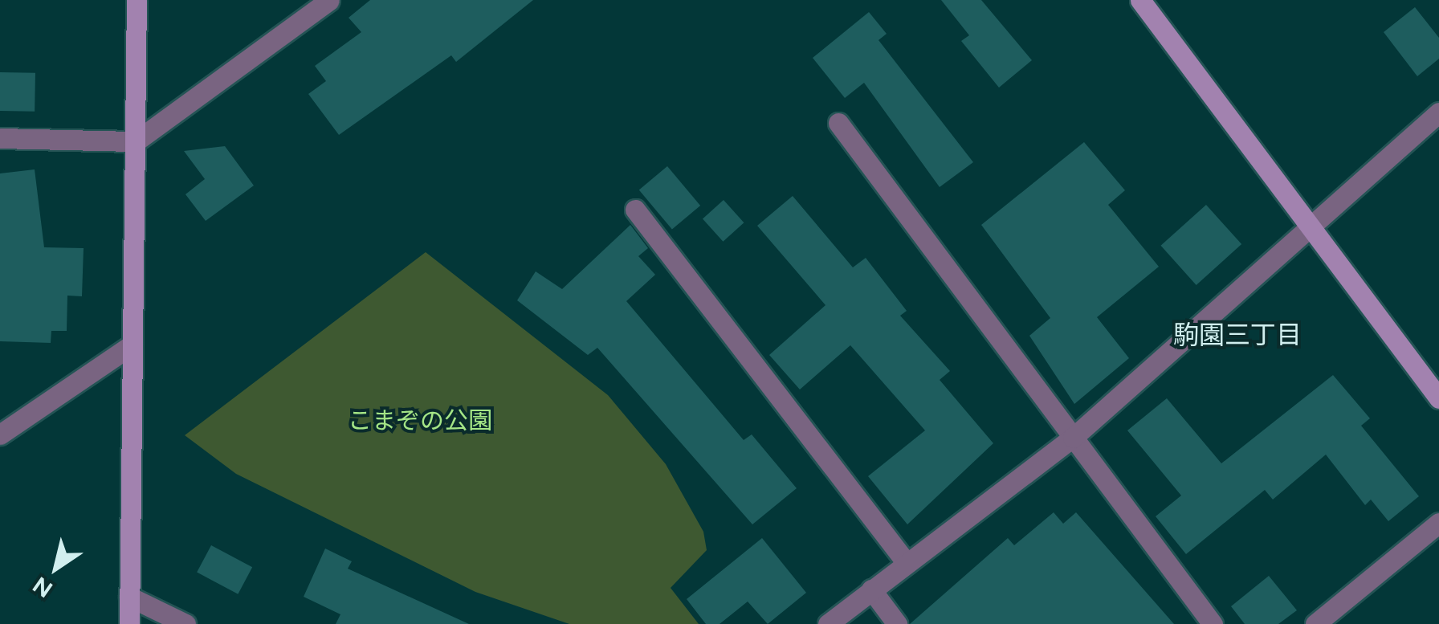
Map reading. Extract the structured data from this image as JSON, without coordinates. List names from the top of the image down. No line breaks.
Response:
{"districts":["駒園三丁目"],"parks":["こまぞの公園"],"north":"bottom left"}
